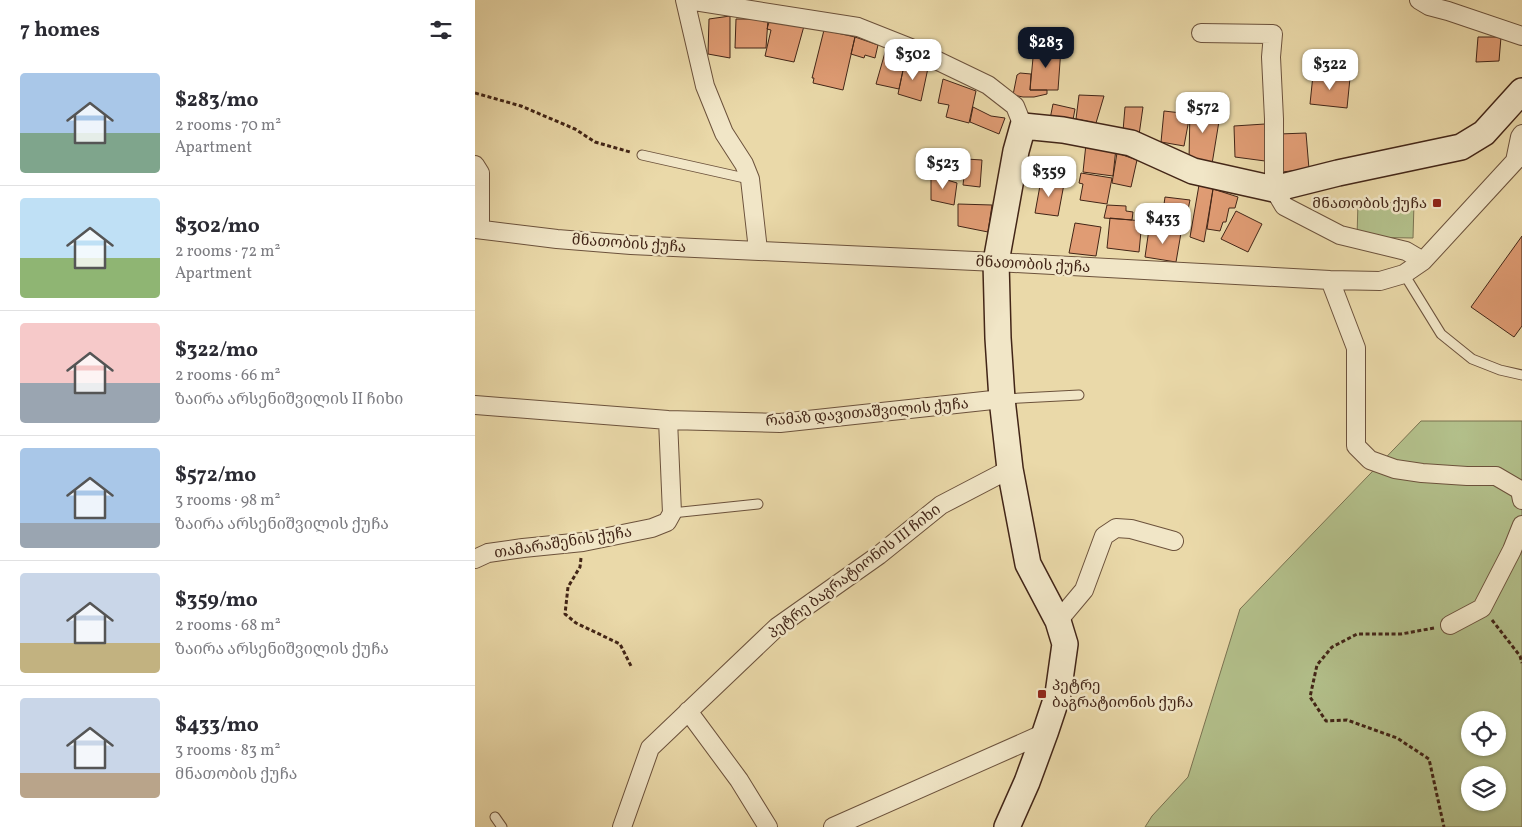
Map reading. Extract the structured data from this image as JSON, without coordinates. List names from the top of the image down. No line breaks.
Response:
{"streets":{"street":["მნათობის ქუჩა","რამაზ დავითაშვილის ქუჩა","თამარაშენის ქუჩა","პეტრე ბაგრატიონის III ჩიხი"]},"places":{"transit":["მნათობის ქუჩა","პეტრე ბაგრატიონის ქუჩა"]},"page":{"heading":"7 homes","price":["$283","$302","$322","$572","$523","$359","$433"],"list":[{"name":"$283/mo","note":"2 rooms · 70 m² · Apartment"},{"name":"$302/mo","note":"2 rooms · 72 m² · Apartment"},{"name":"$322/mo","note":"2 rooms · 66 m² · ზაირა არსენიშვილის II ჩიხი"},{"name":"$572/mo","note":"3 rooms · 98 m² · ზაირა არსენიშვილის ქუჩა"},{"name":"$359/mo","note":"2 rooms · 68 m² · ზაირა არსენიშვილის ქუჩა"},{"name":"$433/mo","note":"3 rooms · 83 m² · მნათობის ქუჩა"}]}}
